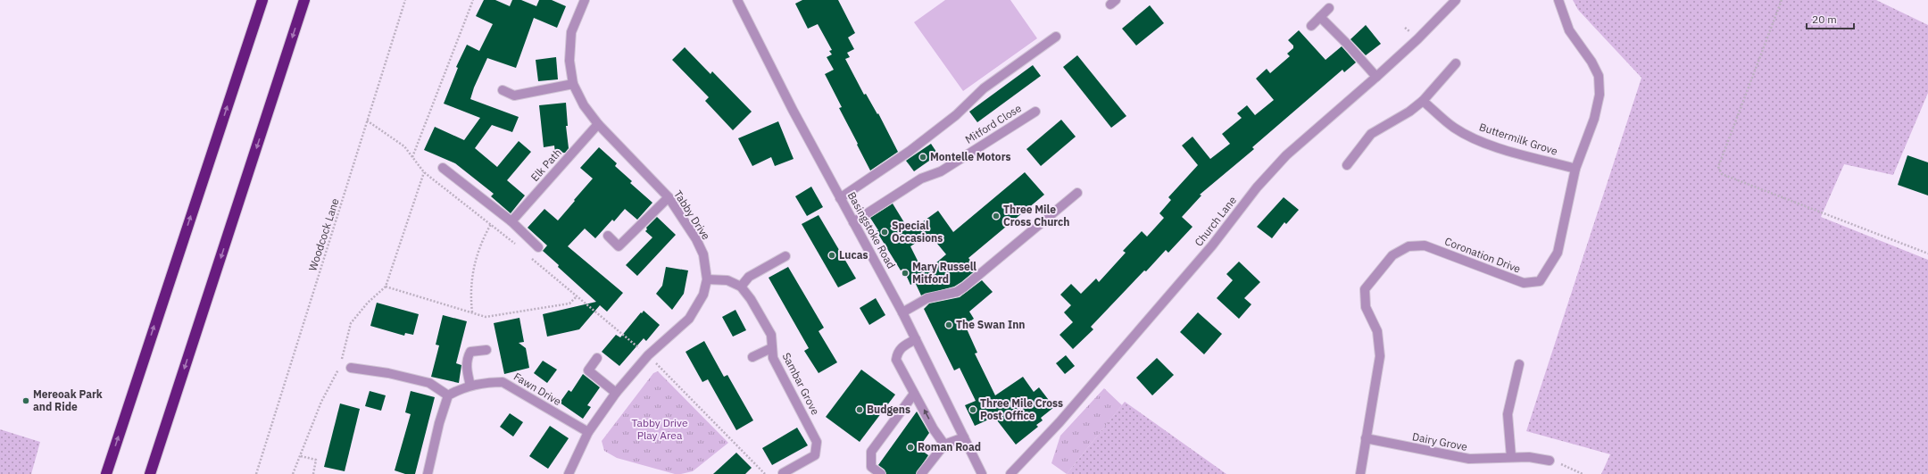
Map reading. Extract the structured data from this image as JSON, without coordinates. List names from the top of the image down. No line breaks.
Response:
{"streets":{"street":["Mitford Close","Buttermilk Grove","Elk Path","Tabby Drive","Church Lane","Basingstoke Road","Coronation Drive","Sambar Grove","Fawn Drive","Dairy Grove"],"path":["Woodcock Lane"]},"crossings":[["Mitford Close","Basingstoke Road"],["Buttermilk Grove","Coronation Drive"],["Elk Path","Tabby Drive"],["Tabby Drive","Fawn Drive"],["Coronation Drive","Dairy Grove"]],"parks":["Tabby Drive Play Area"],"places":["Montelle Motors","Three Mile Cross Church","Special Occasions","Lucas","Mary Russell Mitford","The Swan Inn","Mereoak Park and Ride","Budgens","Three Mile Cross Post Office","Roman Road"],"scale_bar":"20 m"}
